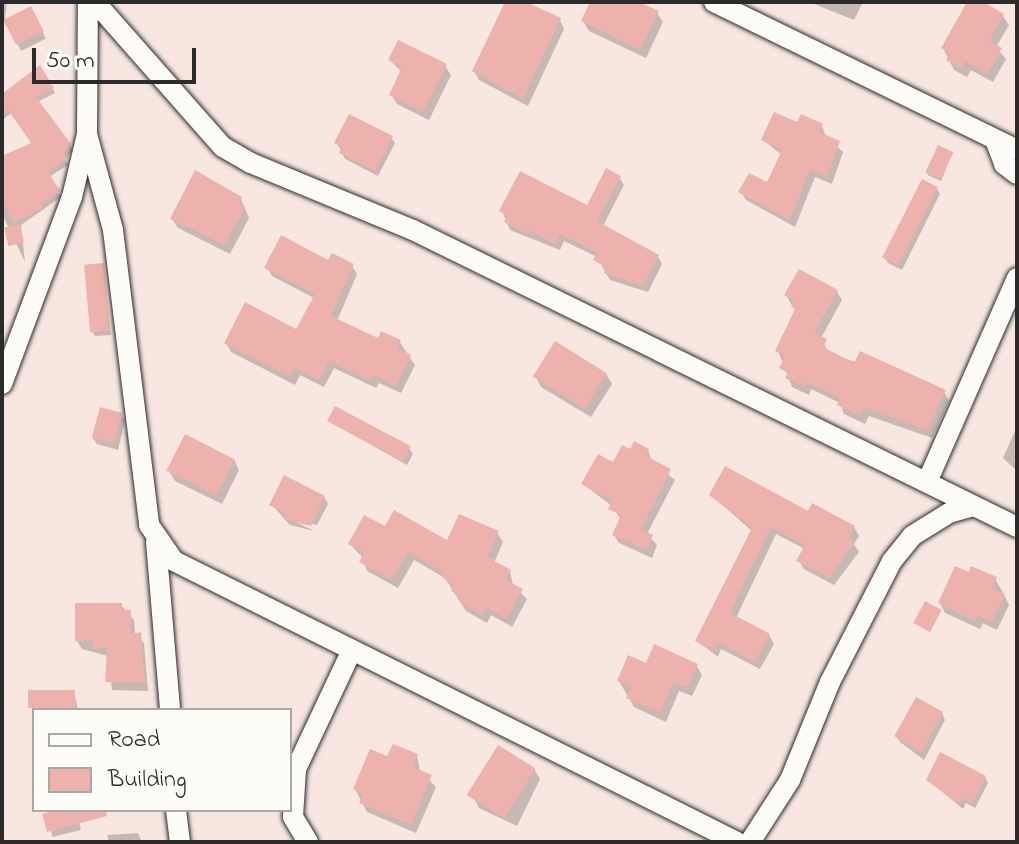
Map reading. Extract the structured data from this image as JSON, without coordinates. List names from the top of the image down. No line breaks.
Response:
{"legend":["Road","Building"],"scale_bar":"50 m"}
